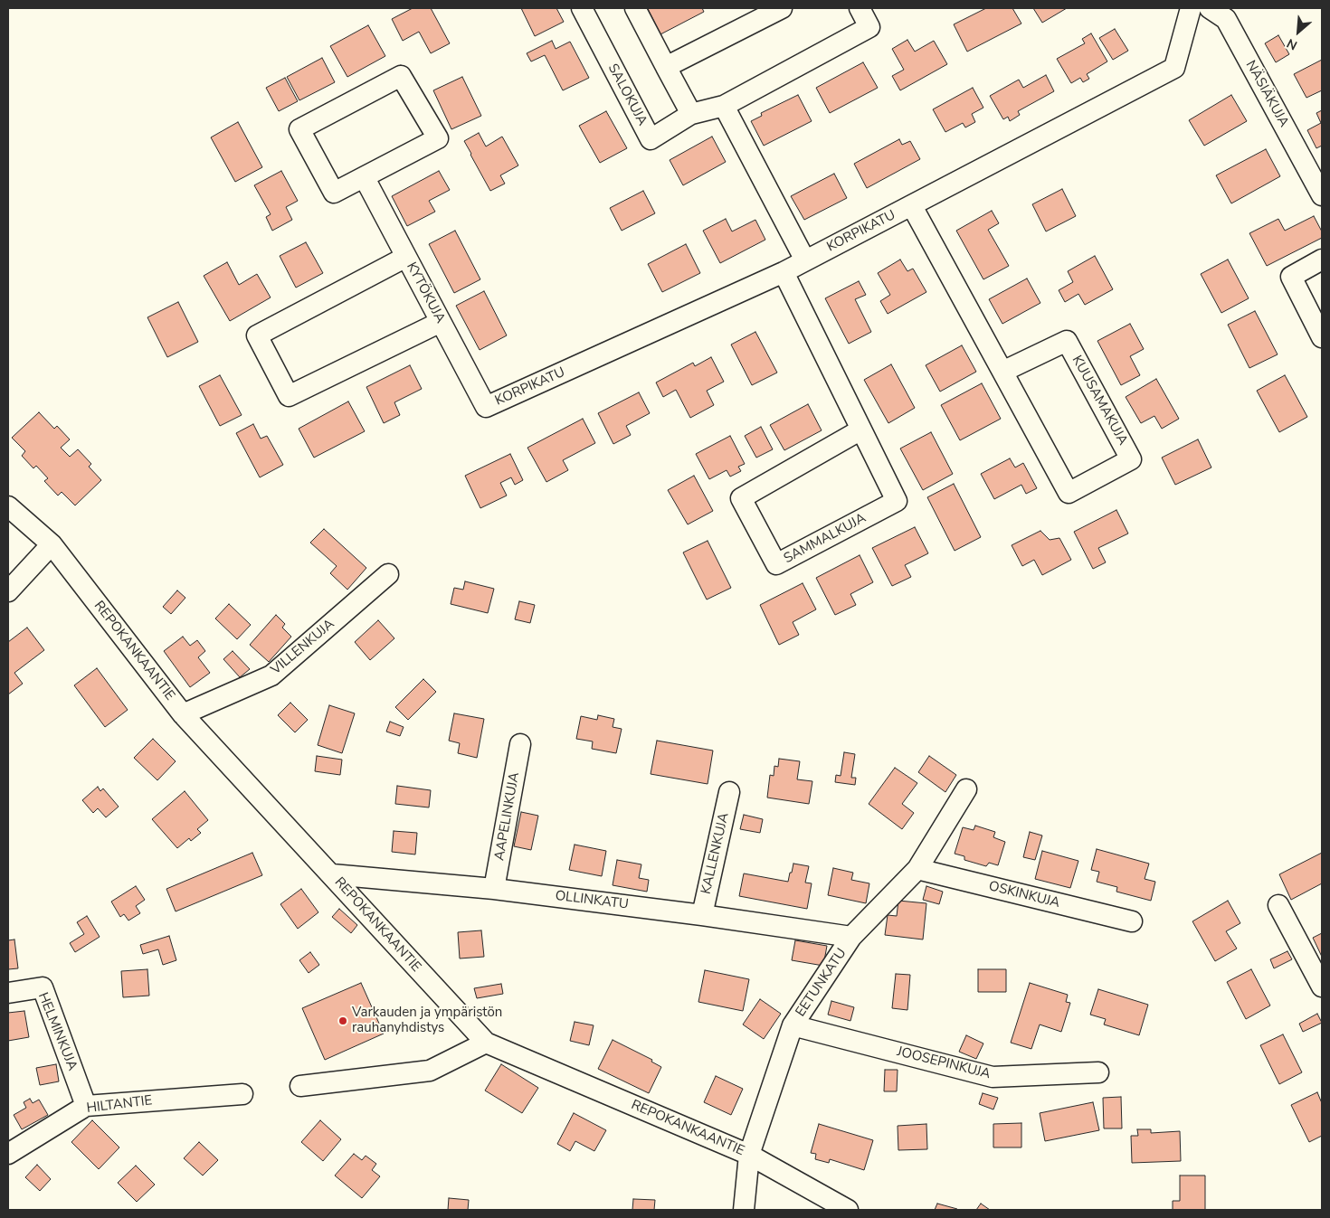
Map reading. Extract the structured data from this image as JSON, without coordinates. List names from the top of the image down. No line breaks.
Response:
{"streets":{"street":["NÄSIÄKUJA","SALOKUJA","KORPIKATU","KYTÖKUJA","KUUSAMAKUJA","SAMMALKUJA","VILLENKUJA","REPOKANKAANTIE","AAPELINKUJA","KALLENKUJA","OSKINKUJA","OLLINKATU","EETUNKATU","HELMINKUJA","JOOSEPINKUJA","HILTANTIE"]},"crossings":[["KORPIKATU","KYTÖKUJA"],["KORPIKATU","KUUSAMAKUJA"],["KORPIKATU","SAMMALKUJA"],["VILLENKUJA","REPOKANKAANTIE"],["REPOKANKAANTIE","OLLINKATU"],["REPOKANKAANTIE","EETUNKATU"],["AAPELINKUJA","OLLINKATU"],["KALLENKUJA","OLLINKATU"],["OSKINKUJA","EETUNKATU"],["OLLINKATU","EETUNKATU"],["EETUNKATU","JOOSEPINKUJA"],["HELMINKUJA","HILTANTIE"]],"places":["Varkauden ja ympäristön rauhanyhdistys"],"north":"bottom left"}
